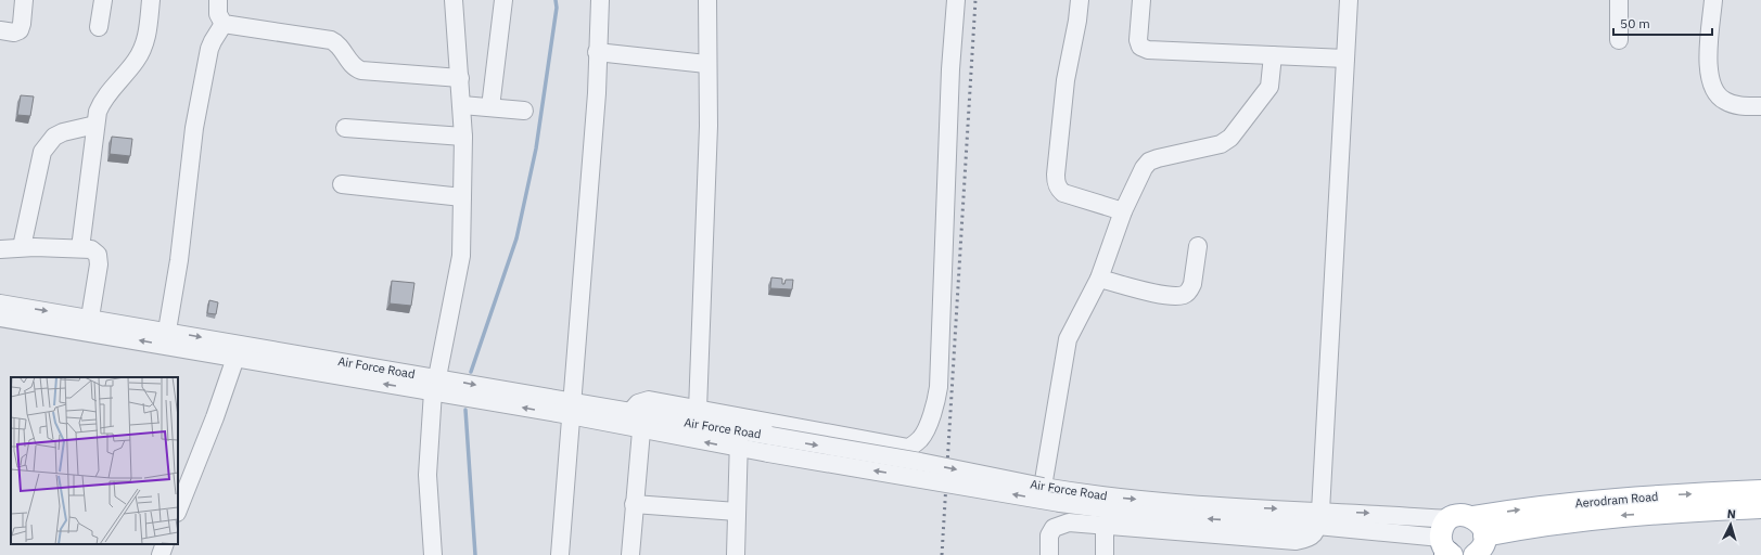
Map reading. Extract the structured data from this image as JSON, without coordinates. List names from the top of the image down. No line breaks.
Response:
{"streets":{"main road":["Aerodram Road"],"street":["Air Force Road"]},"crossings":[["Air Force Road","Aerodram Road"]],"scale_bar":"50 m","north":"top"}
